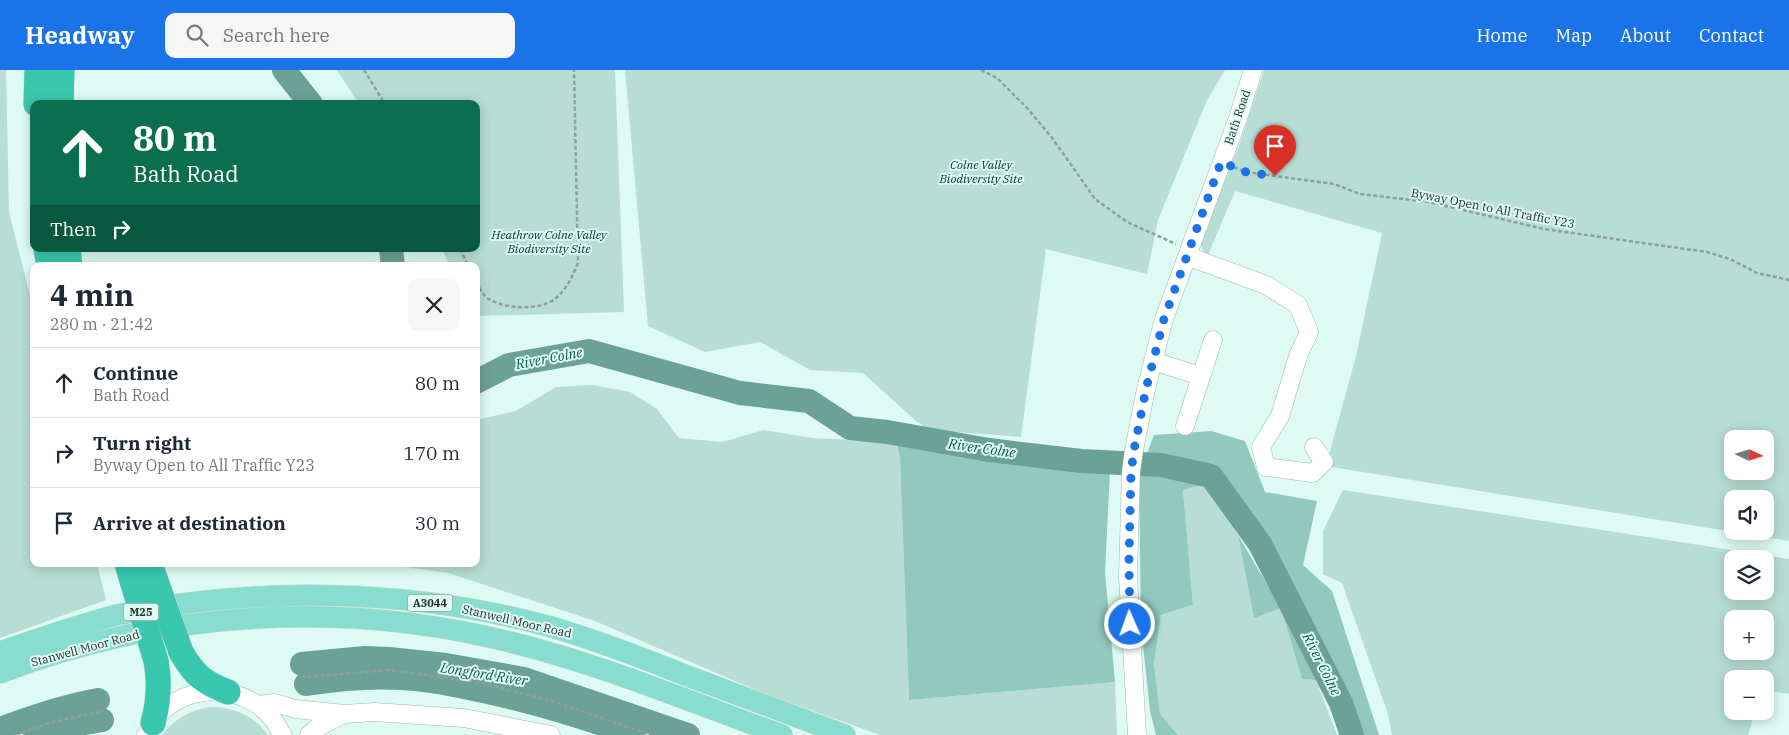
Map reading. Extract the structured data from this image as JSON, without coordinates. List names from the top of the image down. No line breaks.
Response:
{"streets":{"highway":["M25"],"main road":["A3044","Stanwell Moor Road"],"street":["Bath Road"],"path":["Byway Open to All Traffic Y23"]},"crossings":[["Bath Road","Byway Open to All Traffic Y23"]],"water":["River Colne","Longford River"],"parks":["Colne Valley Biodiversity Site","Heathrow Colne Valley Biodiversity Site"],"north":"right","page":{"header":"Headway","search":"Search here","nav":["Home","Map","About","Contact"],"turn":["80 m","Bath Road"],"then":"Then","heading":["4 min","280 m · 21:42"],"list":[{"name":"Continue","note":"Bath Road","value":"80 m"},{"name":"Turn right","note":"Byway Open to All Traffic Y23","value":"170 m"},{"name":"Arrive at destination","value":"30 m"}],"map_buttons":["+","−"]}}
